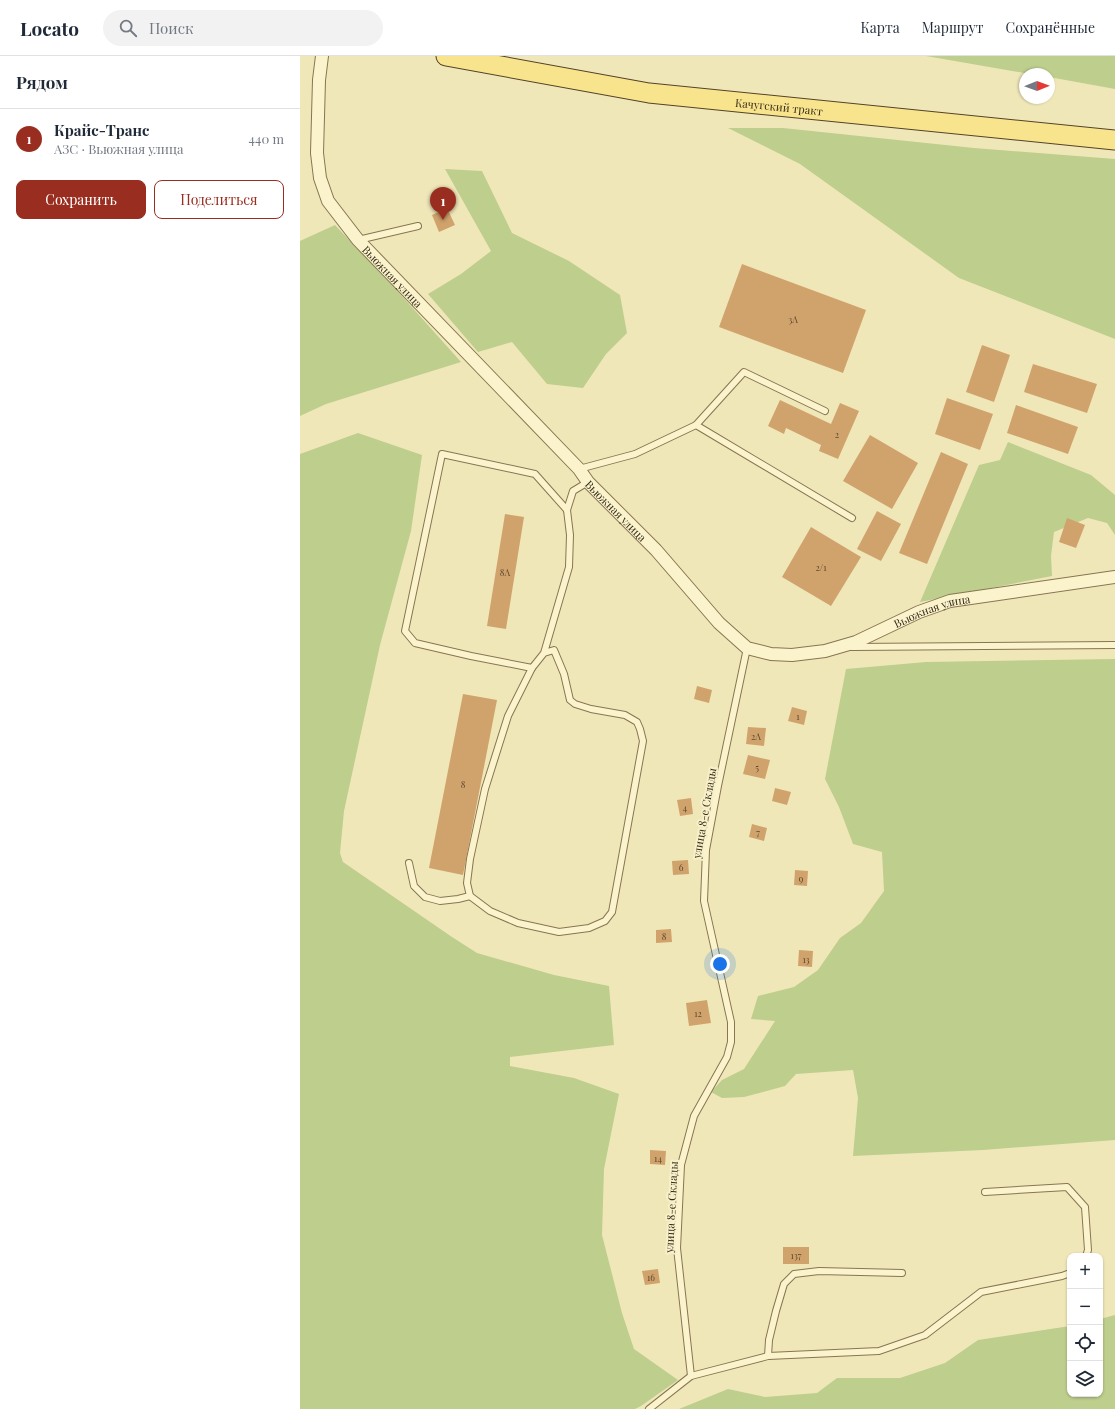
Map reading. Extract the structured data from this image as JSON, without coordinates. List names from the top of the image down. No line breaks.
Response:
{"streets":{"main road":["Качугский тракт"],"street":["Вьюжная улица"],"lane":["улица 8-е Склады"]},"crossings":[["Вьюжная улица","улица 8-е Склады"]],"house_numbers":["3А","2","2/1","8А","1","2А","5","8","4","7","6","9","8","13","12","14","137","16"],"north":"right","page":{"header":"Locato","search":"Поиск","nav":["Карта","Маршрут","Сохранённые"],"heading":"Рядом","list":[{"mark":"1","name":"Крайс-Транс","note":"АЗС · Вьюжная улица","value":"440 m"}],"buttons":["Сохранить","Поделиться"],"pins":"1","map_buttons":["+","−"]}}
